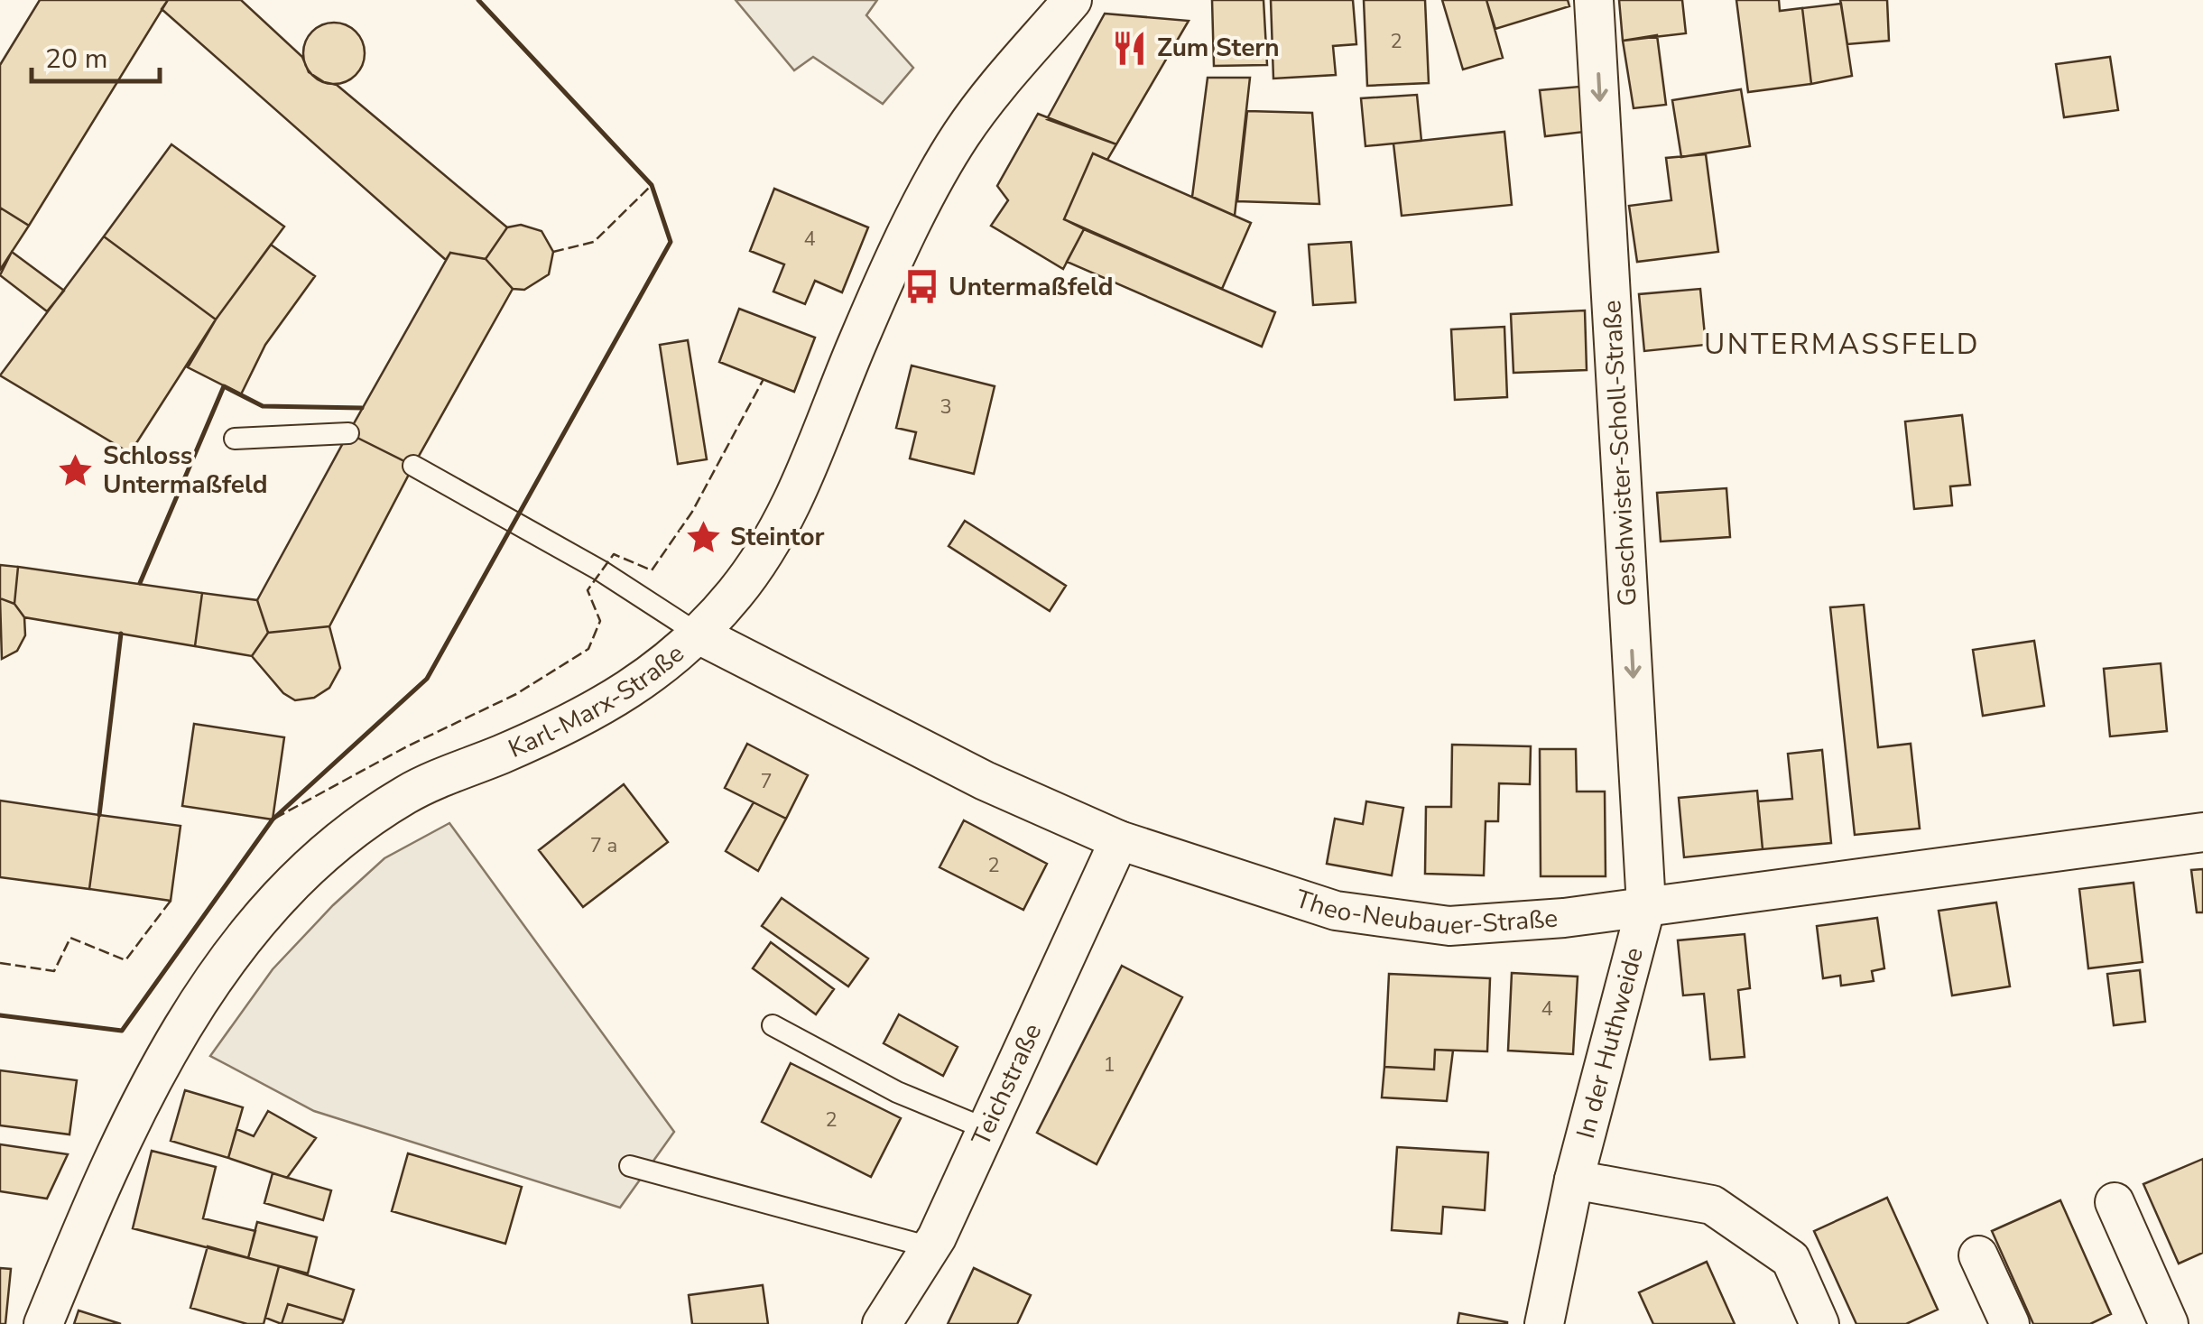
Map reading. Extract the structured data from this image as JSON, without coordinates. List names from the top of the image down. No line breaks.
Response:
{"streets":{"street":["Geschwister-Scholl-Straße","Karl-Marx-Straße","Theo-Neubauer-Straße","In der Huthweide","Teichstraße"]},"crossings":[["Geschwister-Scholl-Straße","Theo-Neubauer-Straße"],["Geschwister-Scholl-Straße","In der Huthweide"],["Karl-Marx-Straße","Theo-Neubauer-Straße"],["Theo-Neubauer-Straße","In der Huthweide"],["Theo-Neubauer-Straße","Teichstraße"]],"one_way":["Geschwister-Scholl-Straße"],"districts":["UNTERMASSFELD"],"places":{"restaurant":["Zum Stern"],"bus stop":["Untermaßfeld"],"place":["Schloss Untermaßfeld","Steintor"]},"house_numbers":["2","4","3","7","7 a","2","4","1","2"],"scale_bar":"20 m"}
